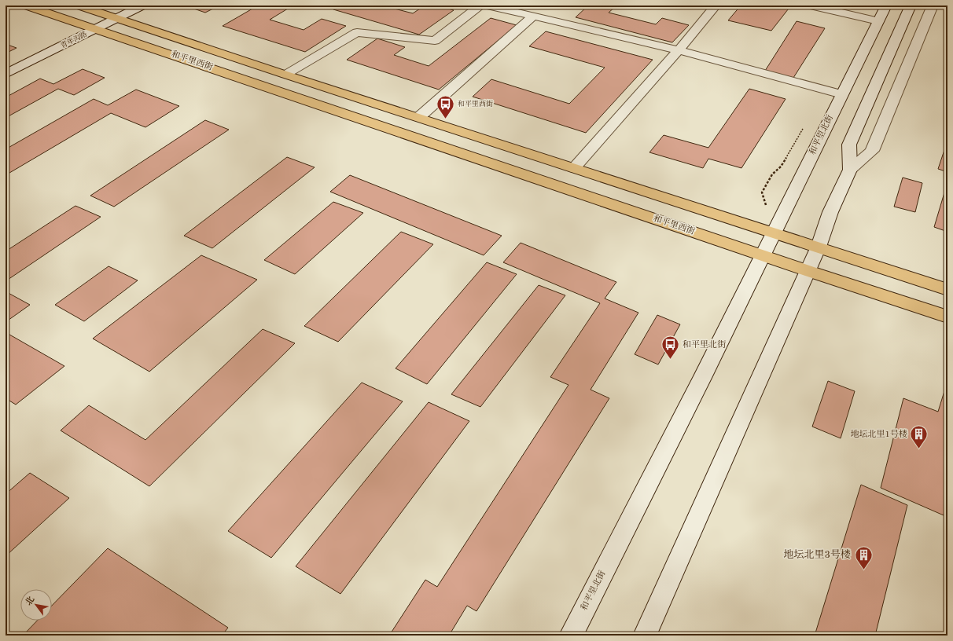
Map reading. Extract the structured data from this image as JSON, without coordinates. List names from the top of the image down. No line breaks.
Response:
{"streets":{"main road":["和平里西街"],"street":["青年沟路","和平里北街"]},"crossings":[["青年沟路","和平里西街"],["和平里西街","和平里北街"]],"places":{"bus stop":["和平里西街","和平里北街"],"building":["地坛北里1号楼","地坛北里3号楼"]},"north":"top left"}
